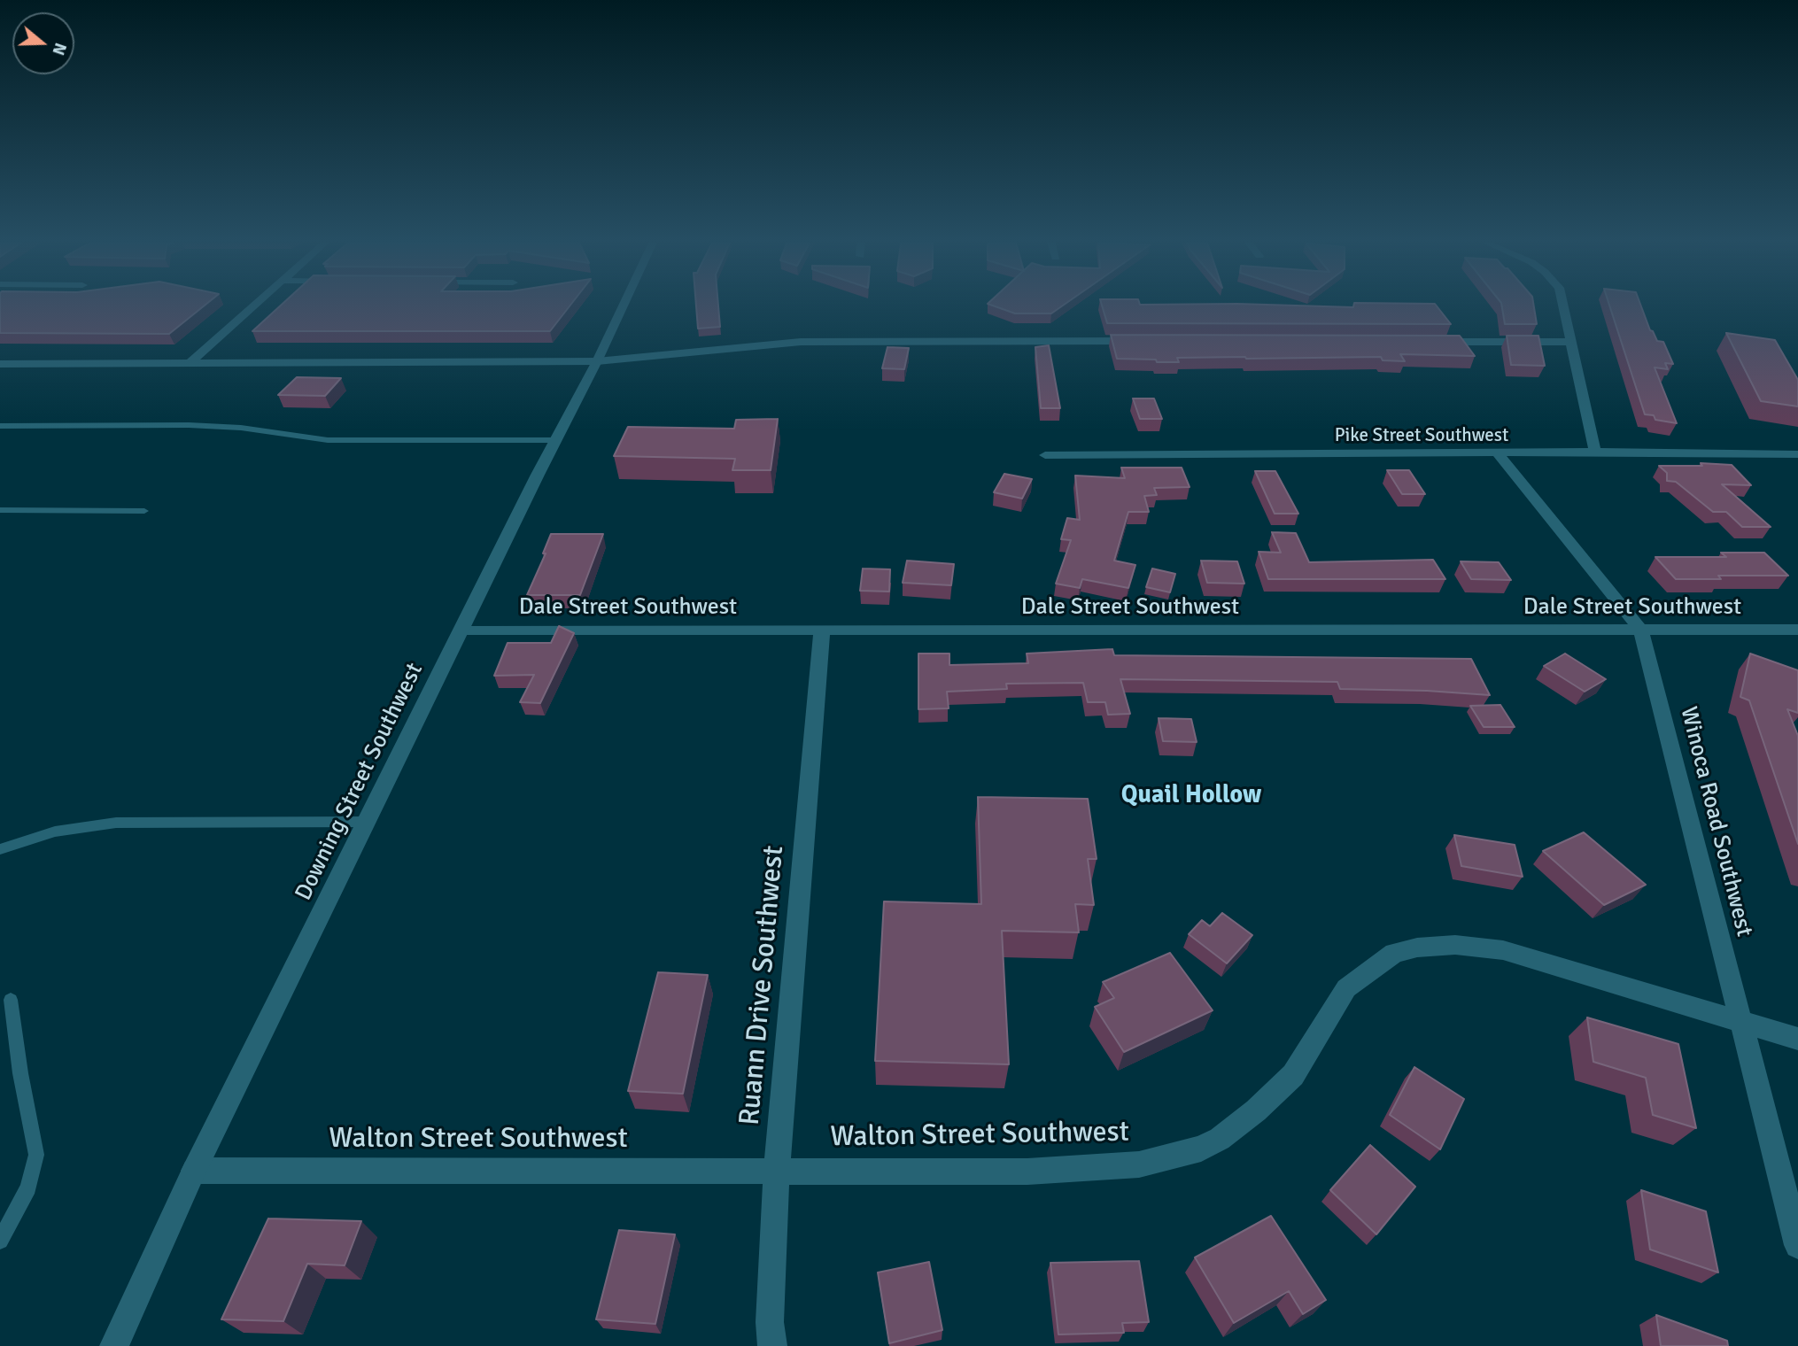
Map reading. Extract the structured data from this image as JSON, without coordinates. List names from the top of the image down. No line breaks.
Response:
{"streets":{"street":["Pike Street Southwest","Dale Street Southwest","Downing Street Southwest","Winoca Road Southwest","Ruann Drive Southwest","Walton Street Southwest"]},"crossings":[["Pike Street Southwest","Winoca Road Southwest"],["Dale Street Southwest","Downing Street Southwest"],["Dale Street Southwest","Winoca Road Southwest"],["Dale Street Southwest","Ruann Drive Southwest"],["Downing Street Southwest","Walton Street Southwest"],["Winoca Road Southwest","Walton Street Southwest"],["Ruann Drive Southwest","Walton Street Southwest"]],"districts":["Quail Hollow"],"north":"right"}
